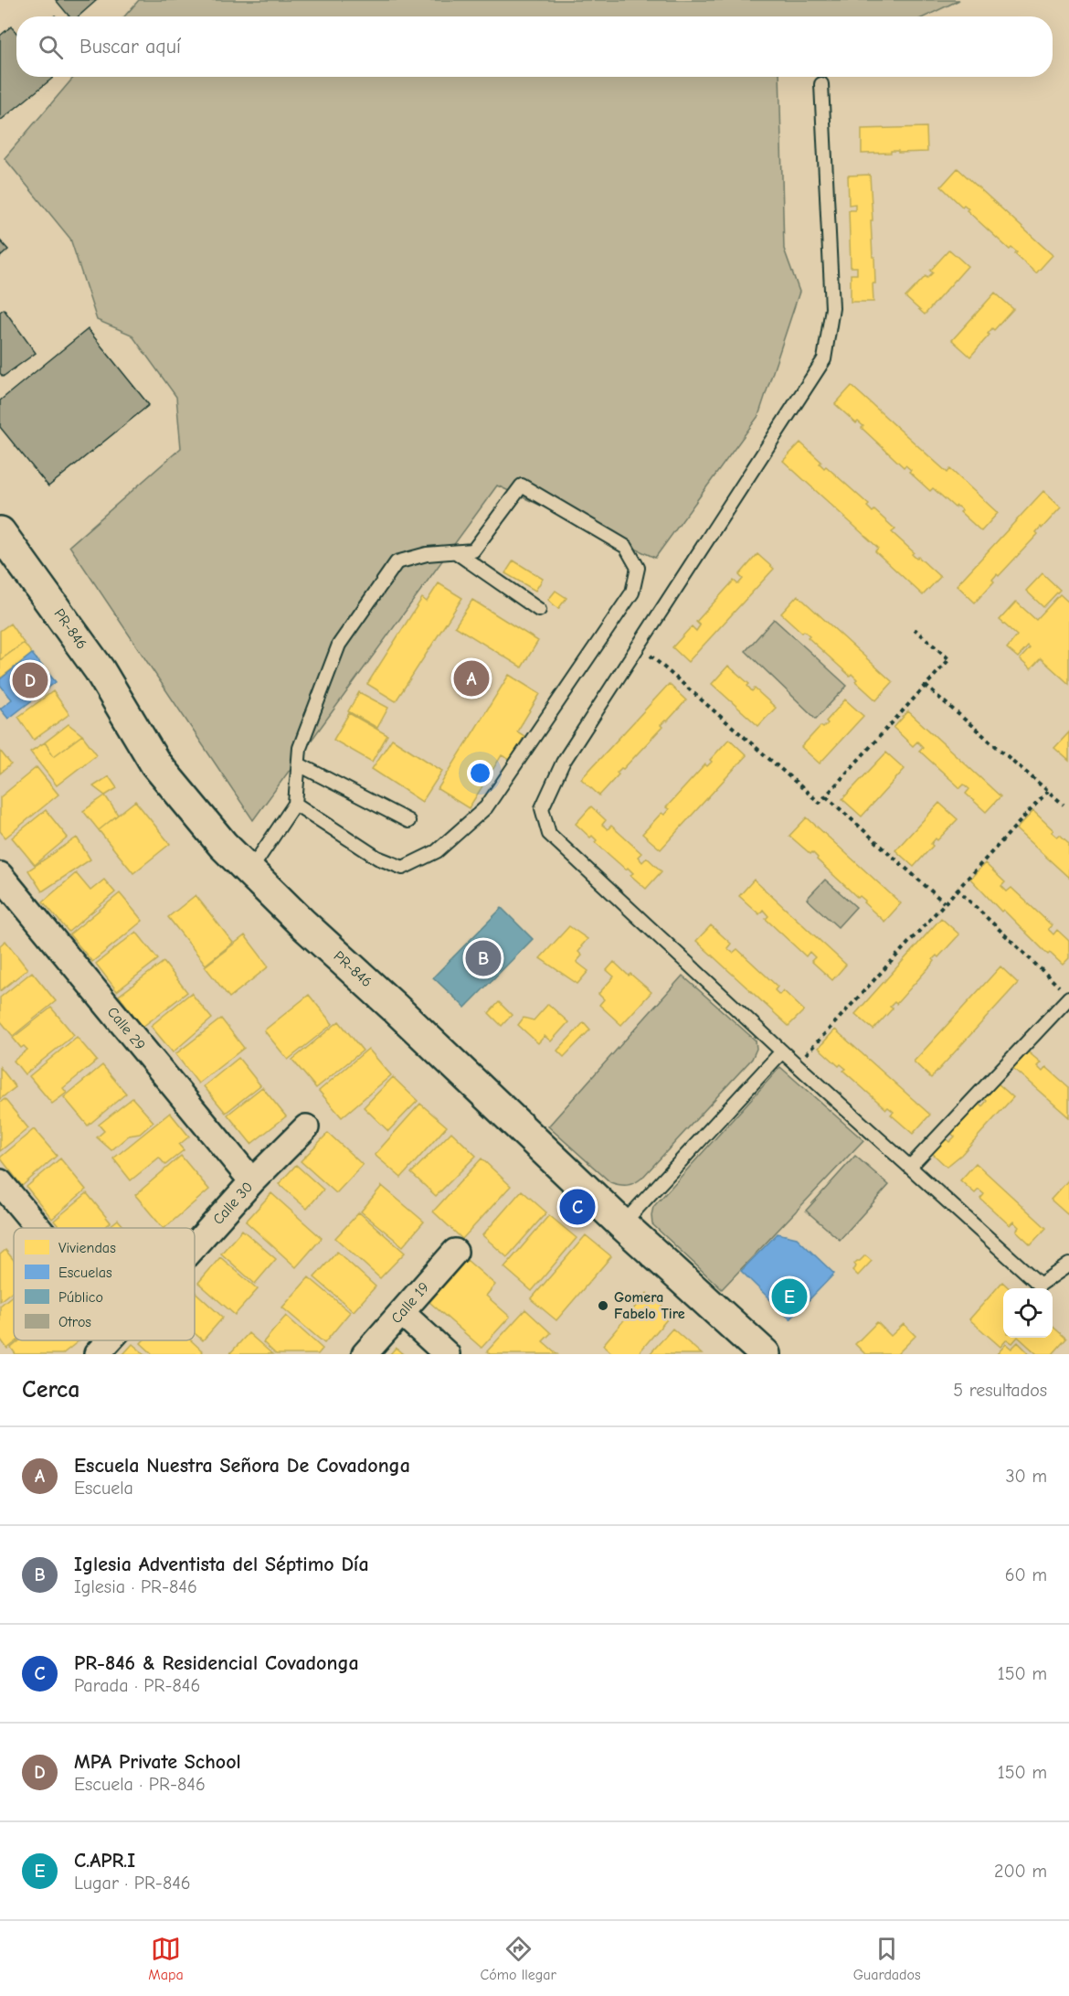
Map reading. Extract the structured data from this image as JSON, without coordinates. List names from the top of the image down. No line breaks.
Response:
{"streets":{"street":["PR-846","Calle 29","Calle 30","Calle 19"]},"crossings":[["Calle 29","Calle 30"]],"places":["Gomera Fabelo Tire"],"legend":["Viviendas","Escuelas","Público","Otros"],"page":{"search":"Buscar aquí","pins":["A","D","B","C","E"],"heading":["Cerca","5 resultados"],"list":[{"mark":"A","name":"Escuela Nuestra Señora De Covadonga","note":"Escuela","value":"30 m"},{"mark":"B","name":"Iglesia Adventista del Séptimo Día","note":"Iglesia · PR-846","value":"60 m"},{"mark":"C","name":"PR-846 & Residencial Covadonga","note":"Parada · PR-846","value":"150 m"},{"mark":"D","name":"MPA Private School","note":"Escuela · PR-846","value":"150 m"},{"mark":"E","name":"C.APR.I","note":"Lugar · PR-846","value":"200 m"}],"nav":["Mapa","Cómo llegar","Guardados"]}}
